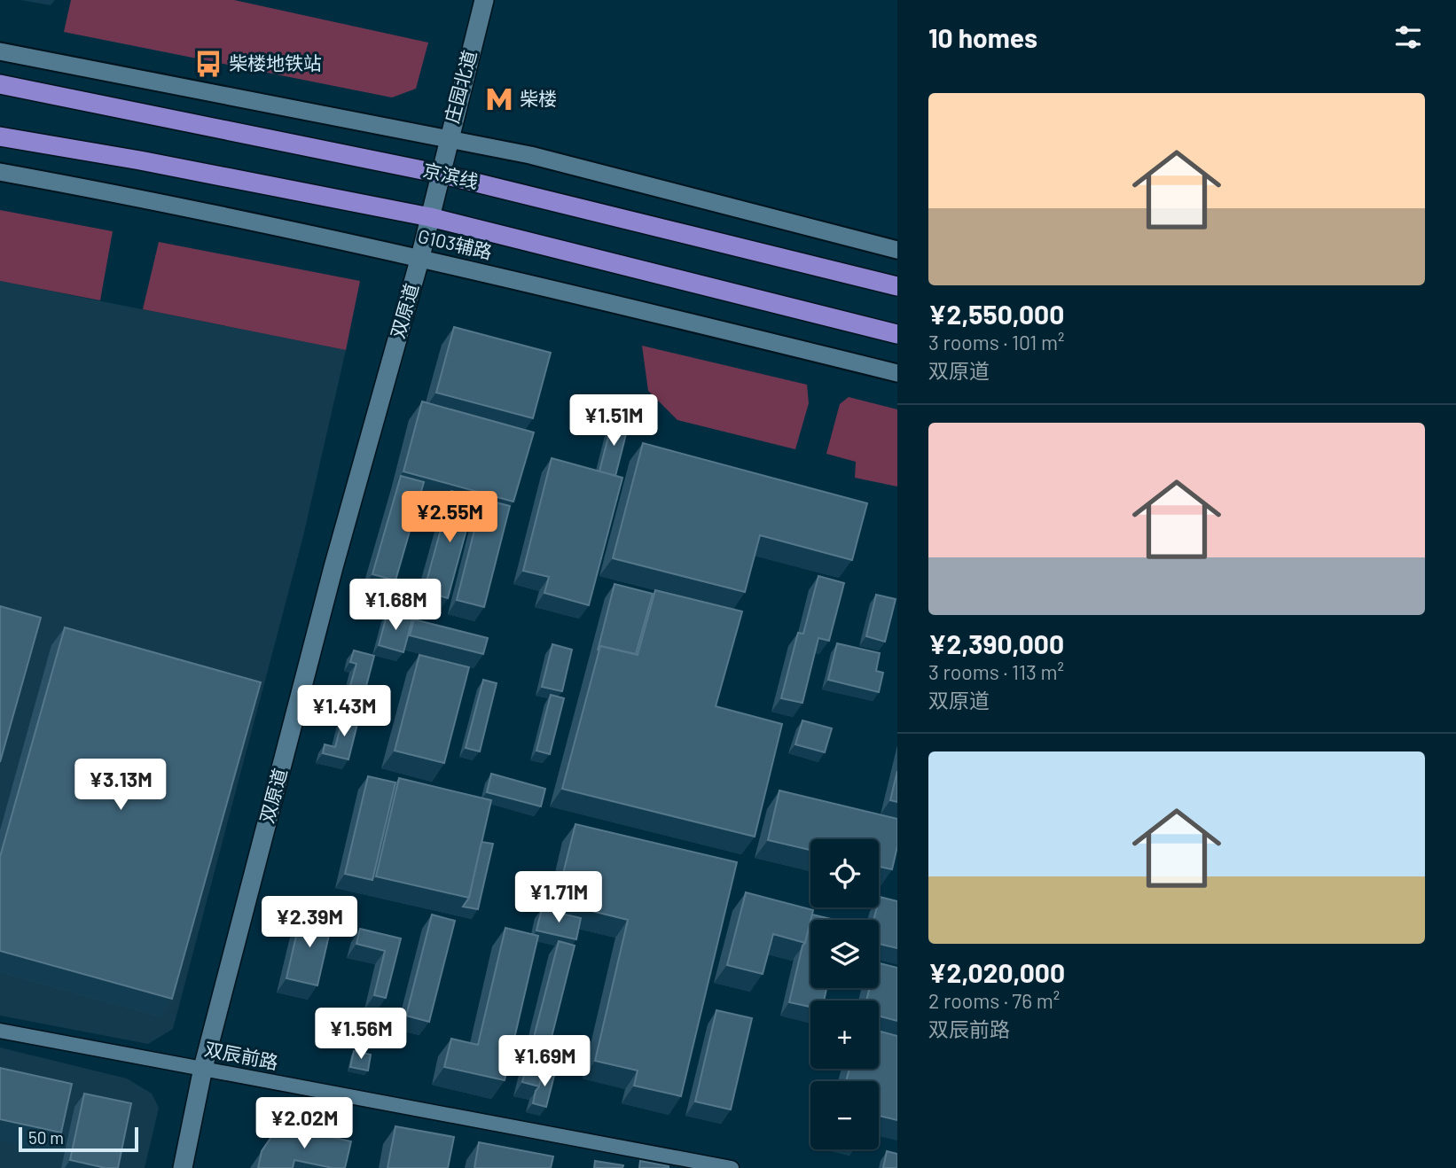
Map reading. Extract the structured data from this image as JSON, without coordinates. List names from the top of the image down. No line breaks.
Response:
{"streets":{"highway":["京滨线"],"main road":["庄园北道","双原道"],"street":["G103辅路","双辰前路"]},"crossings":[["庄园北道","京滨线"],["庄园北道","双原道"],["京滨线","双原道"],["G103辅路","双原道"],["双原道","双辰前路"]],"places":{"bus stop":["柴楼地铁站"],"metro station":["柴楼"]},"scale_bar":"50 m","page":{"heading":"10 homes","list":[{"name":"¥2,550,000","note":"3 rooms · 101 m² · 双原道"},{"name":"¥2,390,000","note":"3 rooms · 113 m² · 双原道"},{"name":"¥2,020,000","note":"2 rooms · 76 m² · 双辰前路"}],"price":["¥1.51M","¥2.55M","¥1.68M","¥1.43M","¥3.13M","¥1.71M","¥2.39M","¥1.56M","¥1.69M","¥2.02M"],"map_buttons":["+","−"],"scale":"50 m"}}
